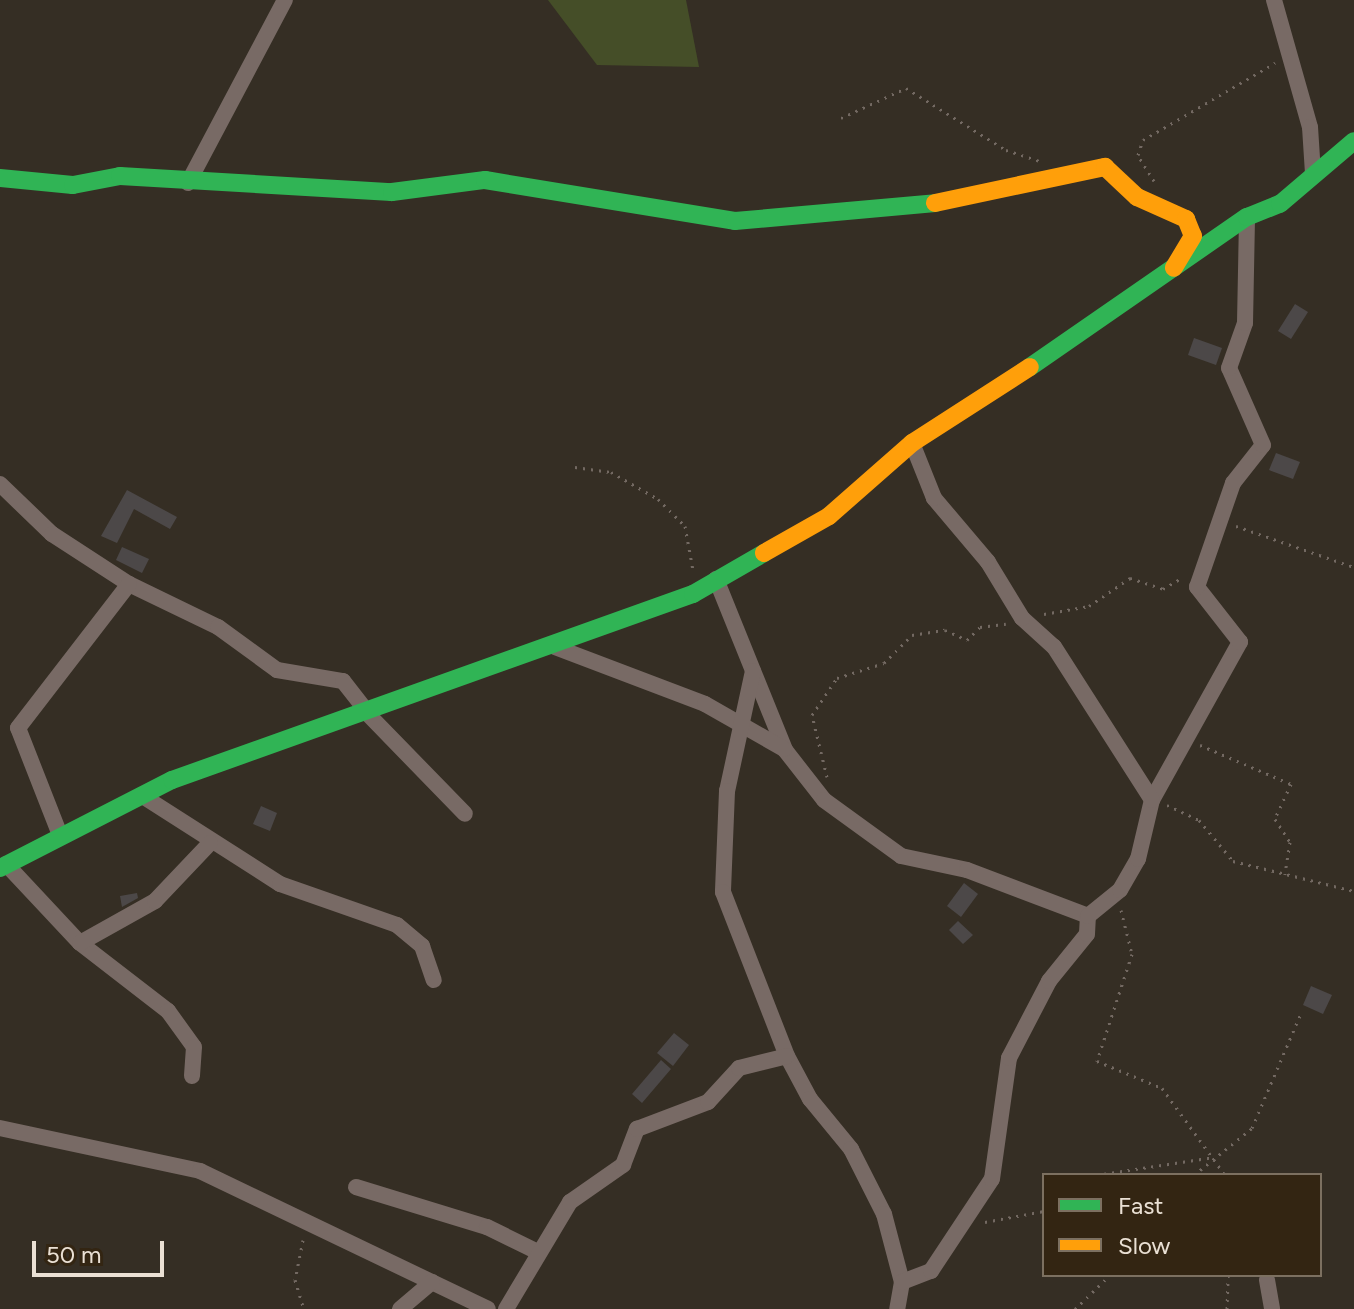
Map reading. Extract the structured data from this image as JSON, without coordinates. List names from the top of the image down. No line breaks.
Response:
{"legend":["Fast","Slow"],"scale_bar":"50 m"}
